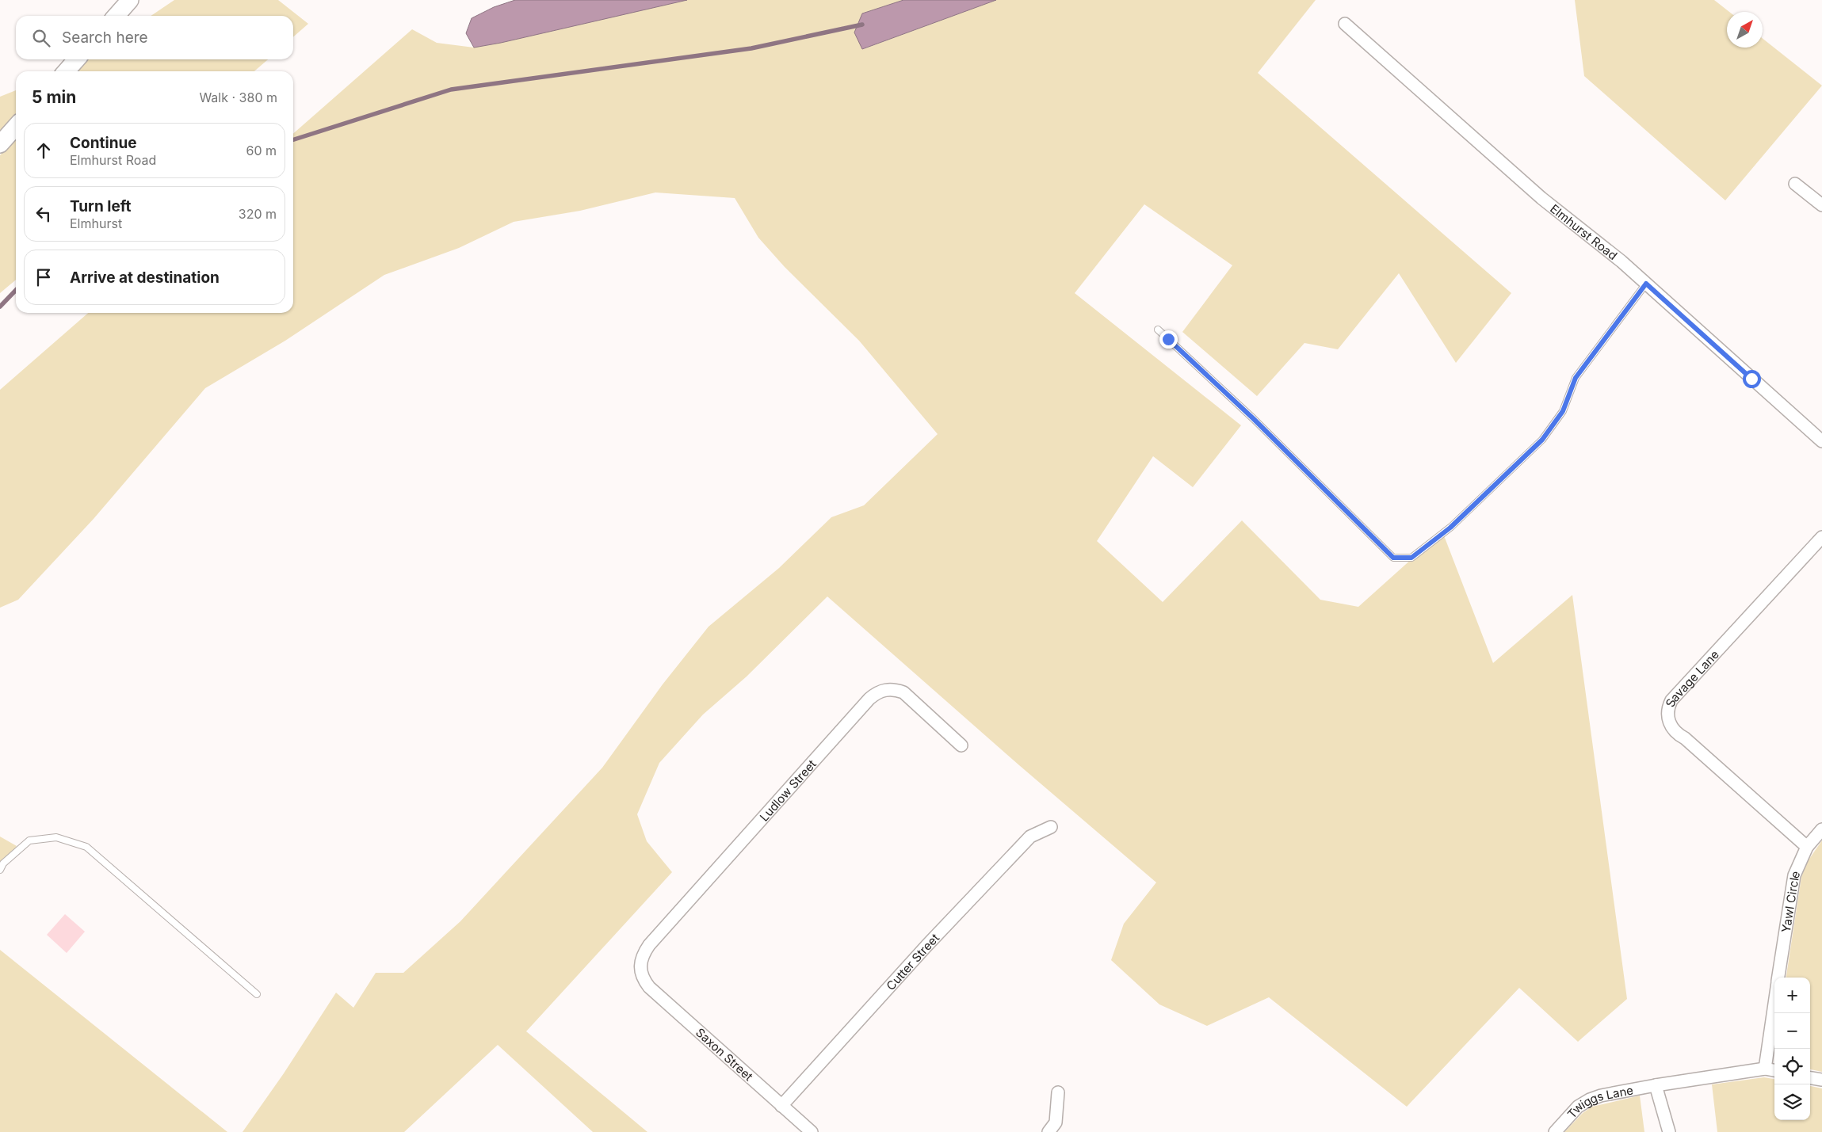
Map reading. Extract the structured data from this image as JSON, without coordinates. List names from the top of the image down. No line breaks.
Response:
{"streets":{"street":["Elmhurst Road","Savage Lane","Ludlow Street","Yawl Circle","Cutter Street","Saxon Street","Twiggs Lane"]},"crossings":[["Savage Lane","Yawl Circle"],["Ludlow Street","Saxon Street"],["Cutter Street","Saxon Street"]],"north":"top right","page":{"search":"Search here","heading":["5 min","Walk · 380 m"],"list":[["Continue","Elmhurst Road","60 m"],["Turn left","Elmhurst","320 m"],"Arrive at destination"],"map_buttons":["+","−"]}}
